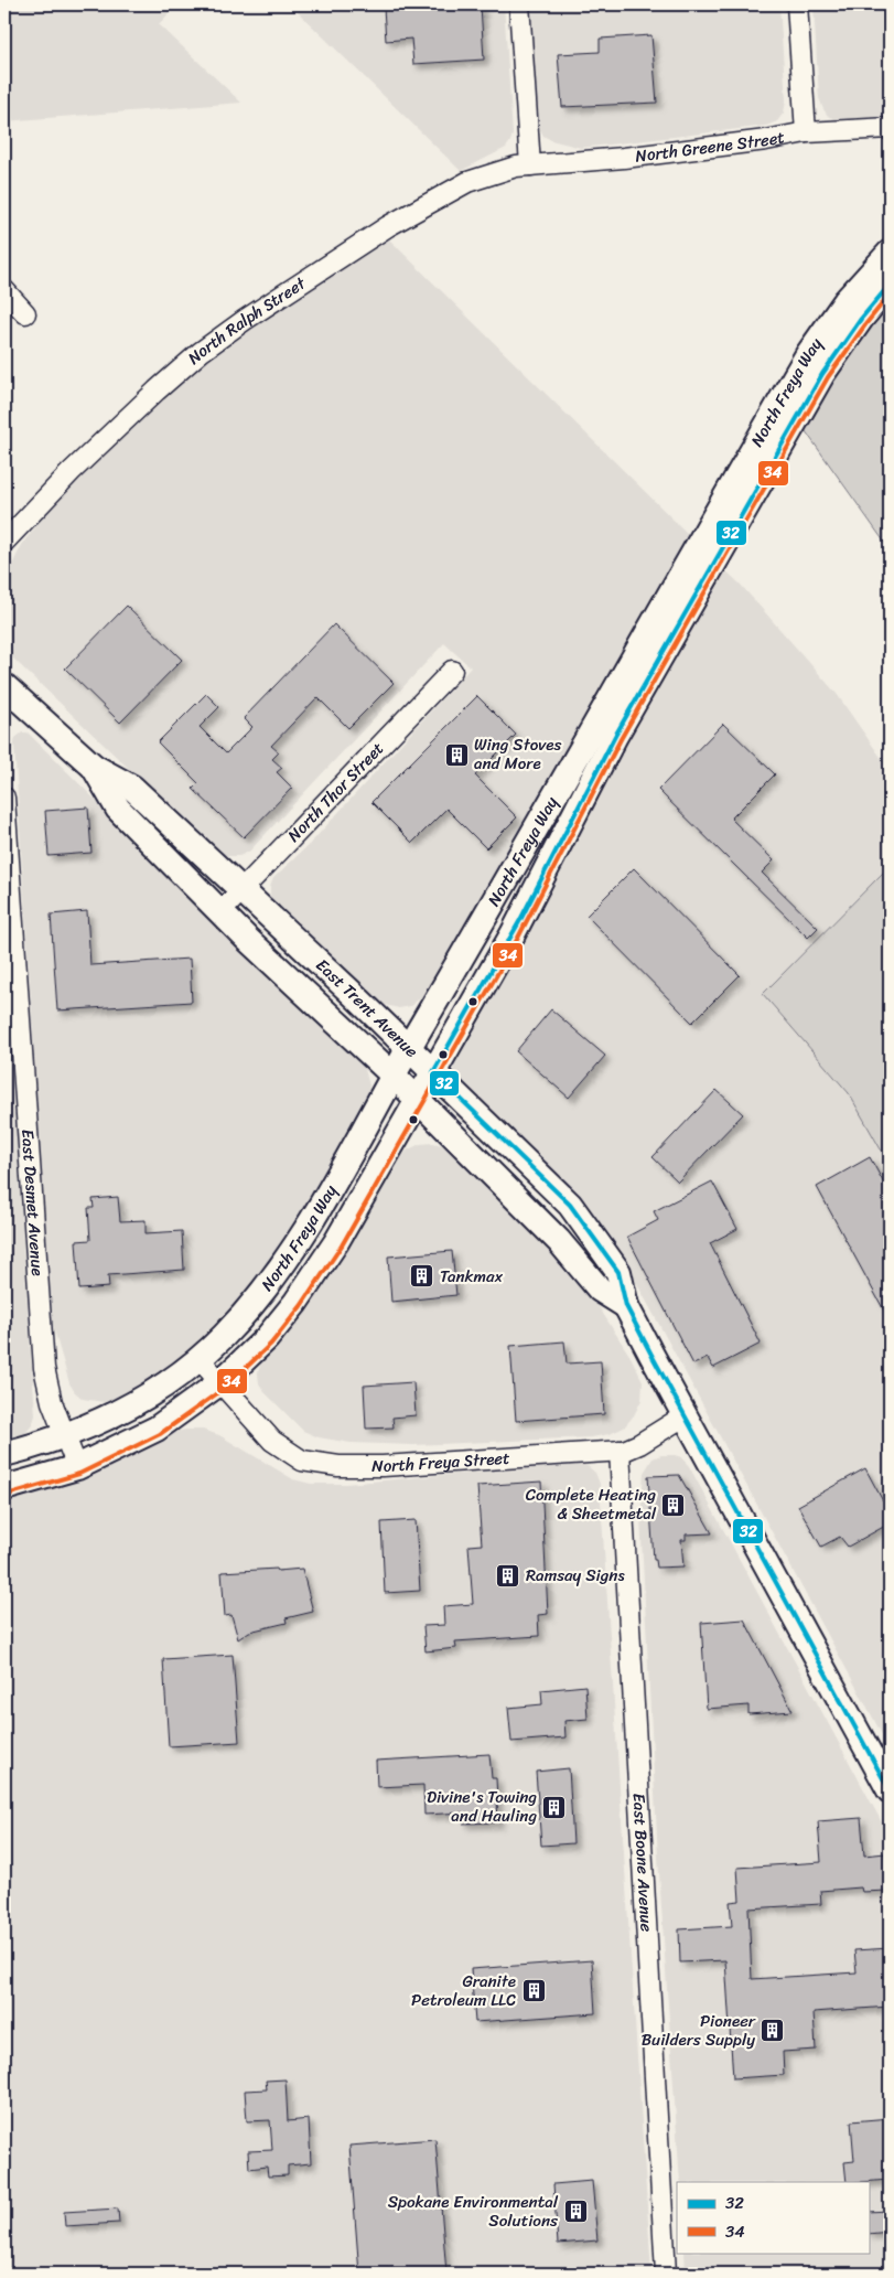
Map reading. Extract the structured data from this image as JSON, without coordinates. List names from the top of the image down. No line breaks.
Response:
{"streets":{"main road":["North Freya Way","East Trent Avenue"],"street":["North Greene Street","North Ralph Street","North Thor Street","East Desmet Avenue","North Freya Street","East Boone Avenue"]},"crossings":[["North Greene Street","North Ralph Street"],["North Freya Way","East Trent Avenue"],["North Freya Way","North Freya Street"],["North Thor Street","East Trent Avenue"],["East Trent Avenue","North Freya Street"],["North Freya Street","East Boone Avenue"]],"places":{"building":["Wing Stoves and More","Tankmax","Complete Heating & Sheetmetal","Ramsay Signs","Divine's Towing and Hauling","Granite Petroleum LLC","Pioneer Builders Supply","Spokane Environmental Solutions"]},"lines":["transit line 32","transit line 34"],"legend":["32","34"]}
